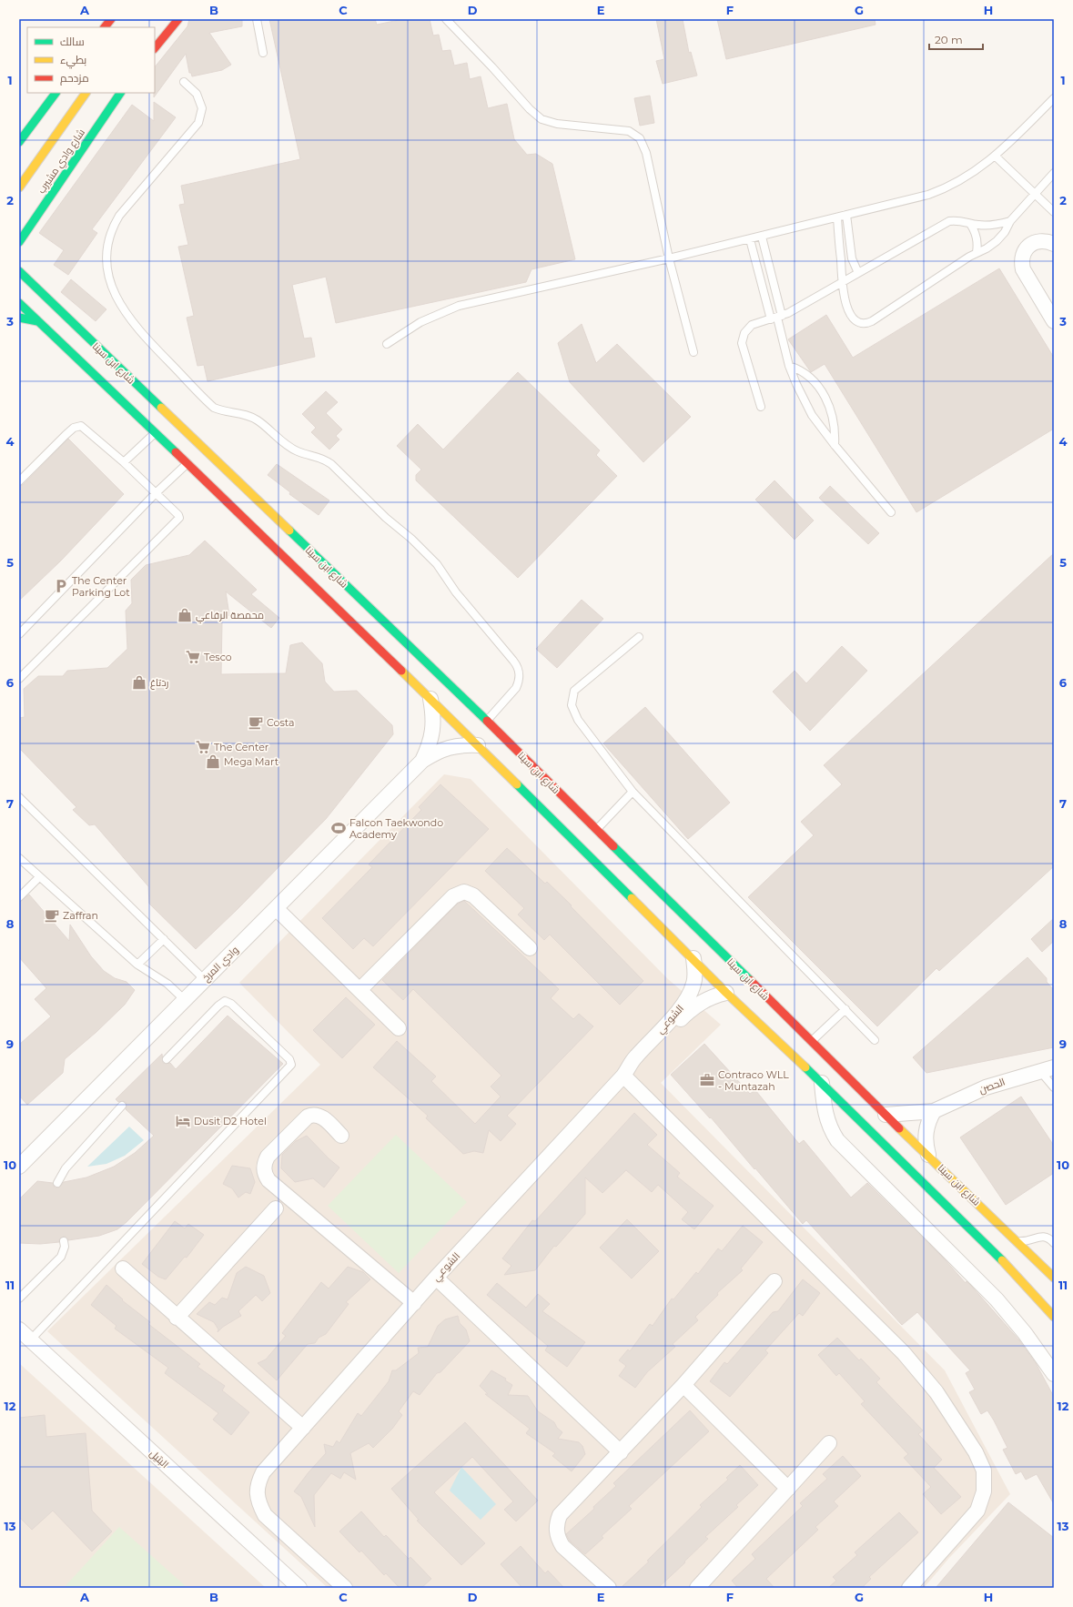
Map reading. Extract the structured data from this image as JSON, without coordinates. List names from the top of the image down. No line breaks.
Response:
{"streets":{"street":["شارع وادي مشيرب","شارع ابن سينا","وادي المرخ","الشوعي","الحصن","البتيل"]},"crossings":[["شارع ابن سينا","الحصن"]],"places":{"parking":["The Center Parking Lot"],"shop":["محمصة الرفاعي","ردتاغ","Mega Mart"],"supermarket":["Tesco","The Center"],"cafe":["Costa","Zaffran"],"sports":["Falcon Taekwondo Academy"],"office":["Contraco WLL - Muntazah"],"hotel":["Dusit D2 Hotel"]},"legend":["سالك","بطيء","مزدحم"],"scale_bar":"20 m","grid":{"columns":["A","B","C","D","E","F","G","H"],"rows":["1","2","3","4","5","6","7","8","9","10","11","12","13"]}}
